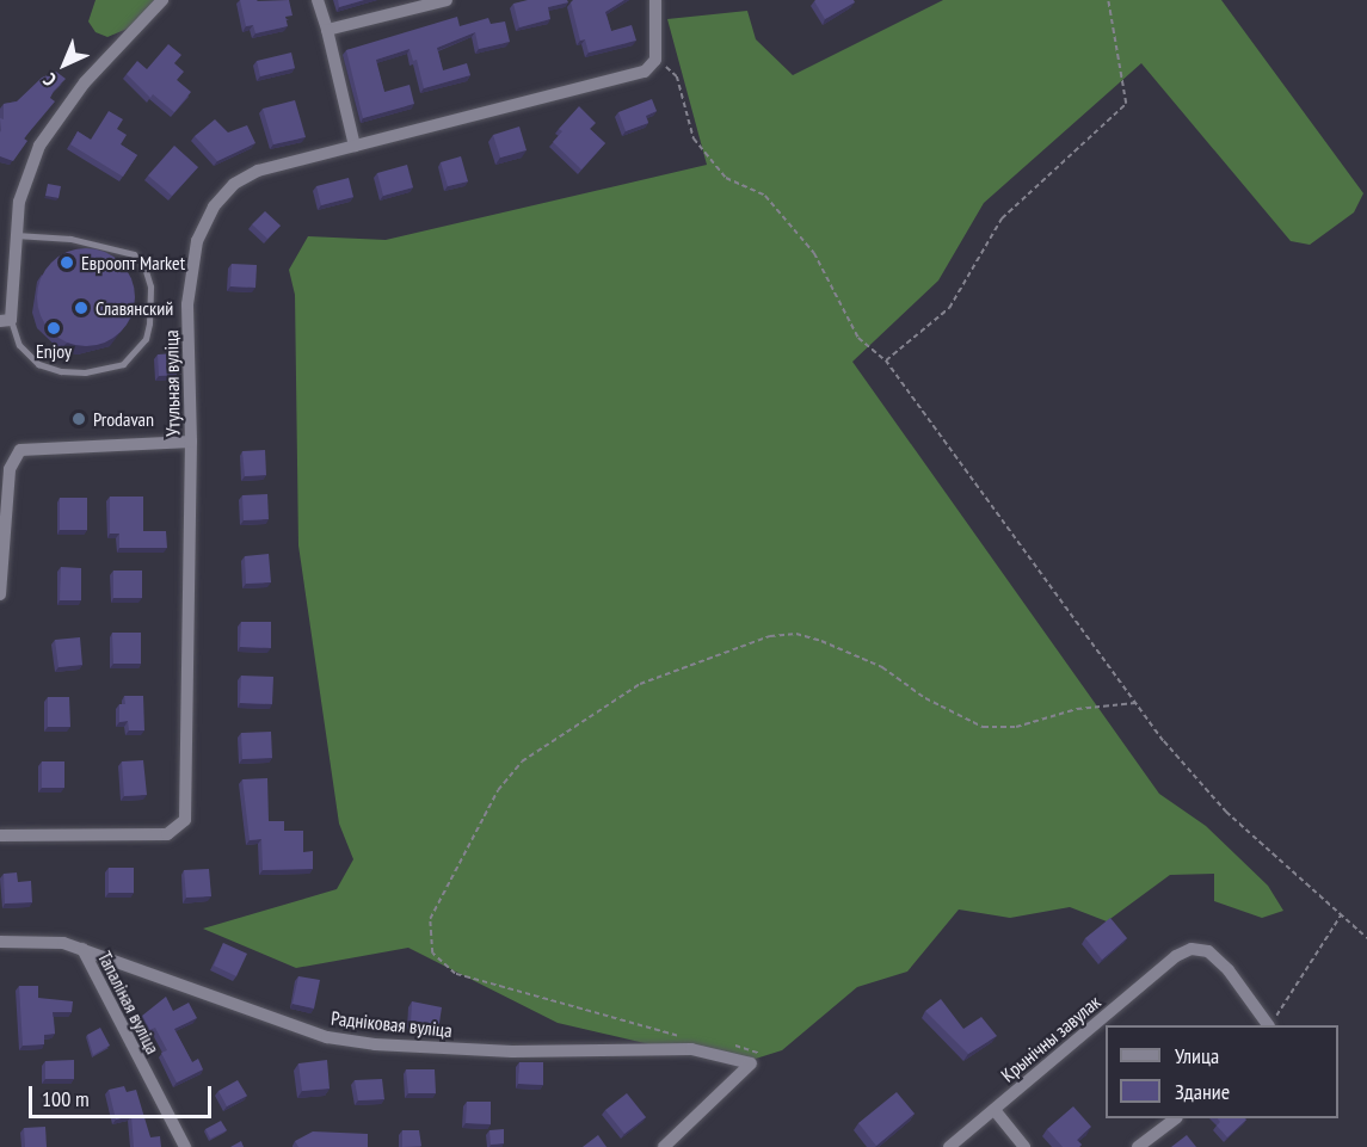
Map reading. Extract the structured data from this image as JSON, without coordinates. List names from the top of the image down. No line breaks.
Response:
{"streets":{"street":["Утульная вуліца","Тапаліная вуліца","Радніковая вуліца","Крынічны завулак"]},"crossings":[["Тапаліная вуліца","Радніковая вуліца"]],"places":["Евроопт Market","Славянский","Enjoy","Prodavan"],"legend":["Улица","Здание"],"scale_bar":"100 m","north":"bottom left"}
